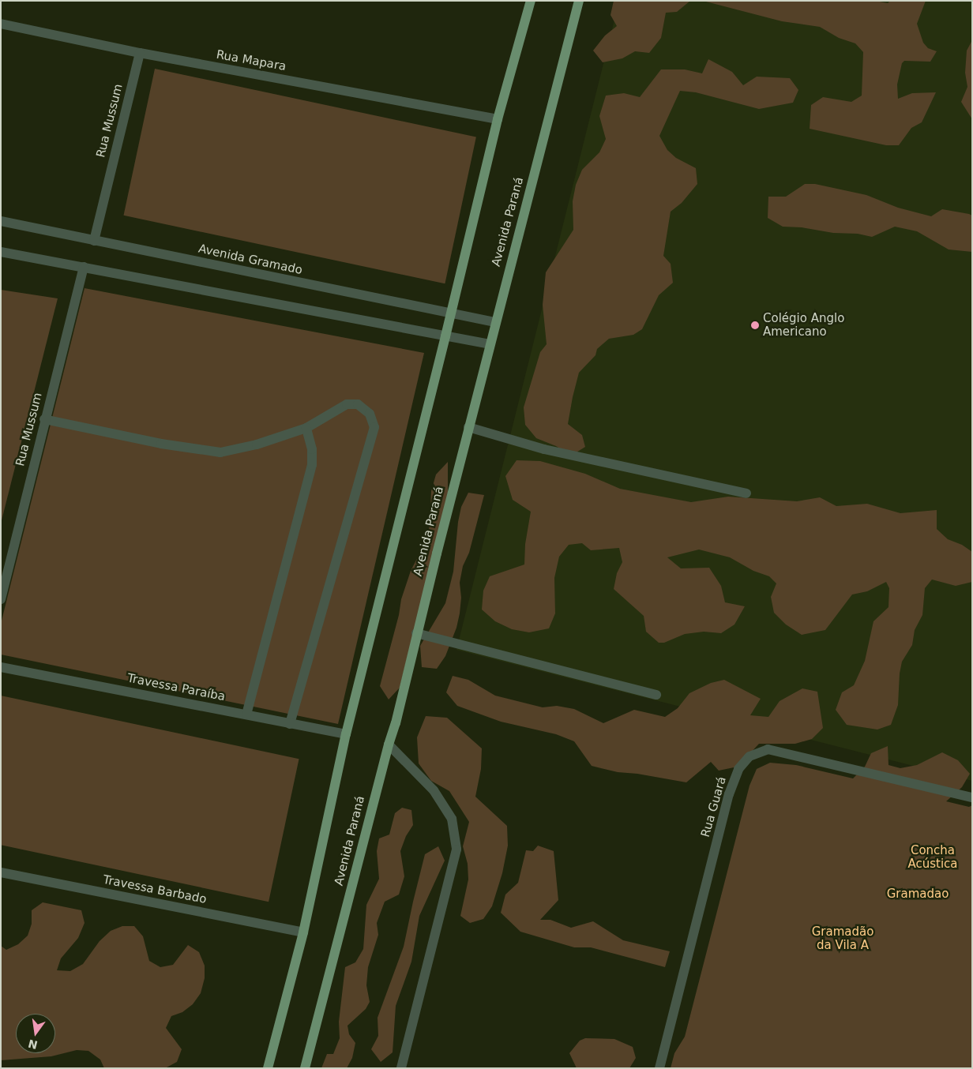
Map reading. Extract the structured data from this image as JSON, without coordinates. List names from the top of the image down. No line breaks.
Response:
{"streets":{"main road":["Avenida Paraná"],"street":["Rua Mapara","Rua Mussum","Avenida Gramado","Travessa Paraíba","Rua Guará","Travessa Barbado"]},"crossings":[["Rua Mapara","Rua Mussum"],["Rua Mussum","Avenida Gramado"],["Avenida Paraná","Avenida Gramado"]],"parks":["Concha Acústica","Gramadao","Gramadão da Vila A"],"places":["Colégio Anglo Americano"],"north":"bottom"}
